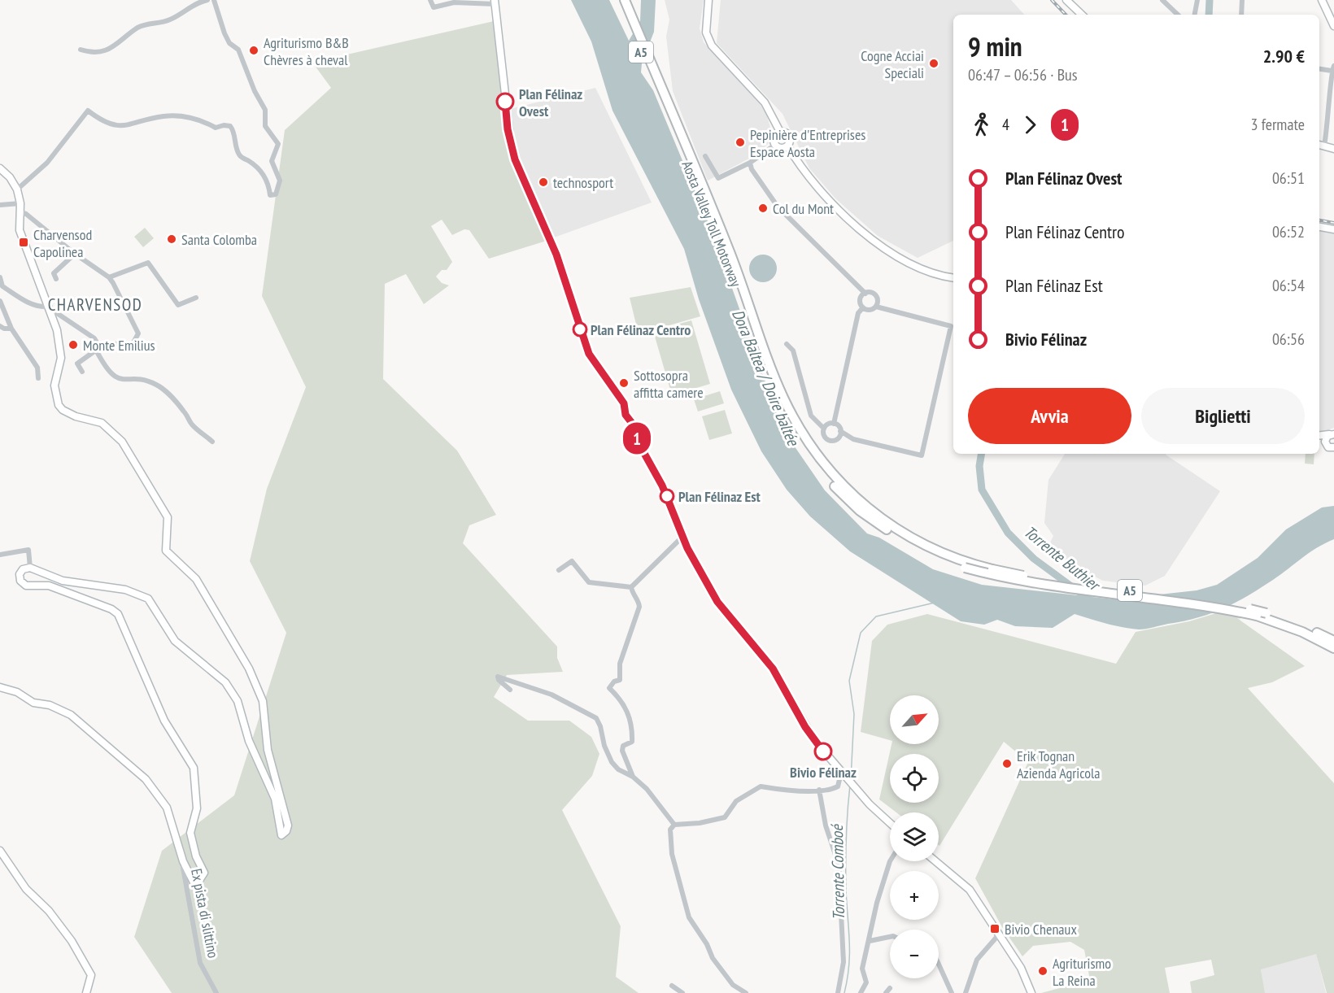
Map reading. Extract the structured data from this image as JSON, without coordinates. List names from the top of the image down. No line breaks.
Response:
{"streets":{"highway":["A5","Aosta Valley Toll Motorway"],"street":["Ex pista di slittino"]},"districts":["CHARVENSOD"],"water":["Dora Baltea / Doire baltée","Torrente Buthier","Torrente Comboé"],"places":{"other":["Agriturismo B&B Chèvres à cheval","Cogne Acciai Speciali","Plan Félinaz Ovest","Pepinière d'Entreprises Espace Aosta","technosport","Col du Mont","Santa Colomba","Plan Félinaz Centro","Monte Emilius","Sottosopra affitta camere","Plan Félinaz Est","Bivio Félinaz","Erik Tognan Azienda Agricola","Agriturismo La Reina"],"transit":["Charvensod Capolinea","Bivio Chenaux"]},"lines":["bus line 1"],"north":"top right","page":{"on_map":"1","heading":["9 min","06:47 – 06:56 · Bus","2.90 €"],"legs":["4","1","3 fermate"],"list":[{"name":"Plan Félinaz Ovest","value":"06:51"},{"name":"Plan Félinaz Centro","value":"06:52"},{"name":"Plan Félinaz Est","value":"06:54"},{"name":"Bivio Félinaz","value":"06:56"}],"buttons":["Avvia","Biglietti"],"map_buttons":["+","−"]}}
